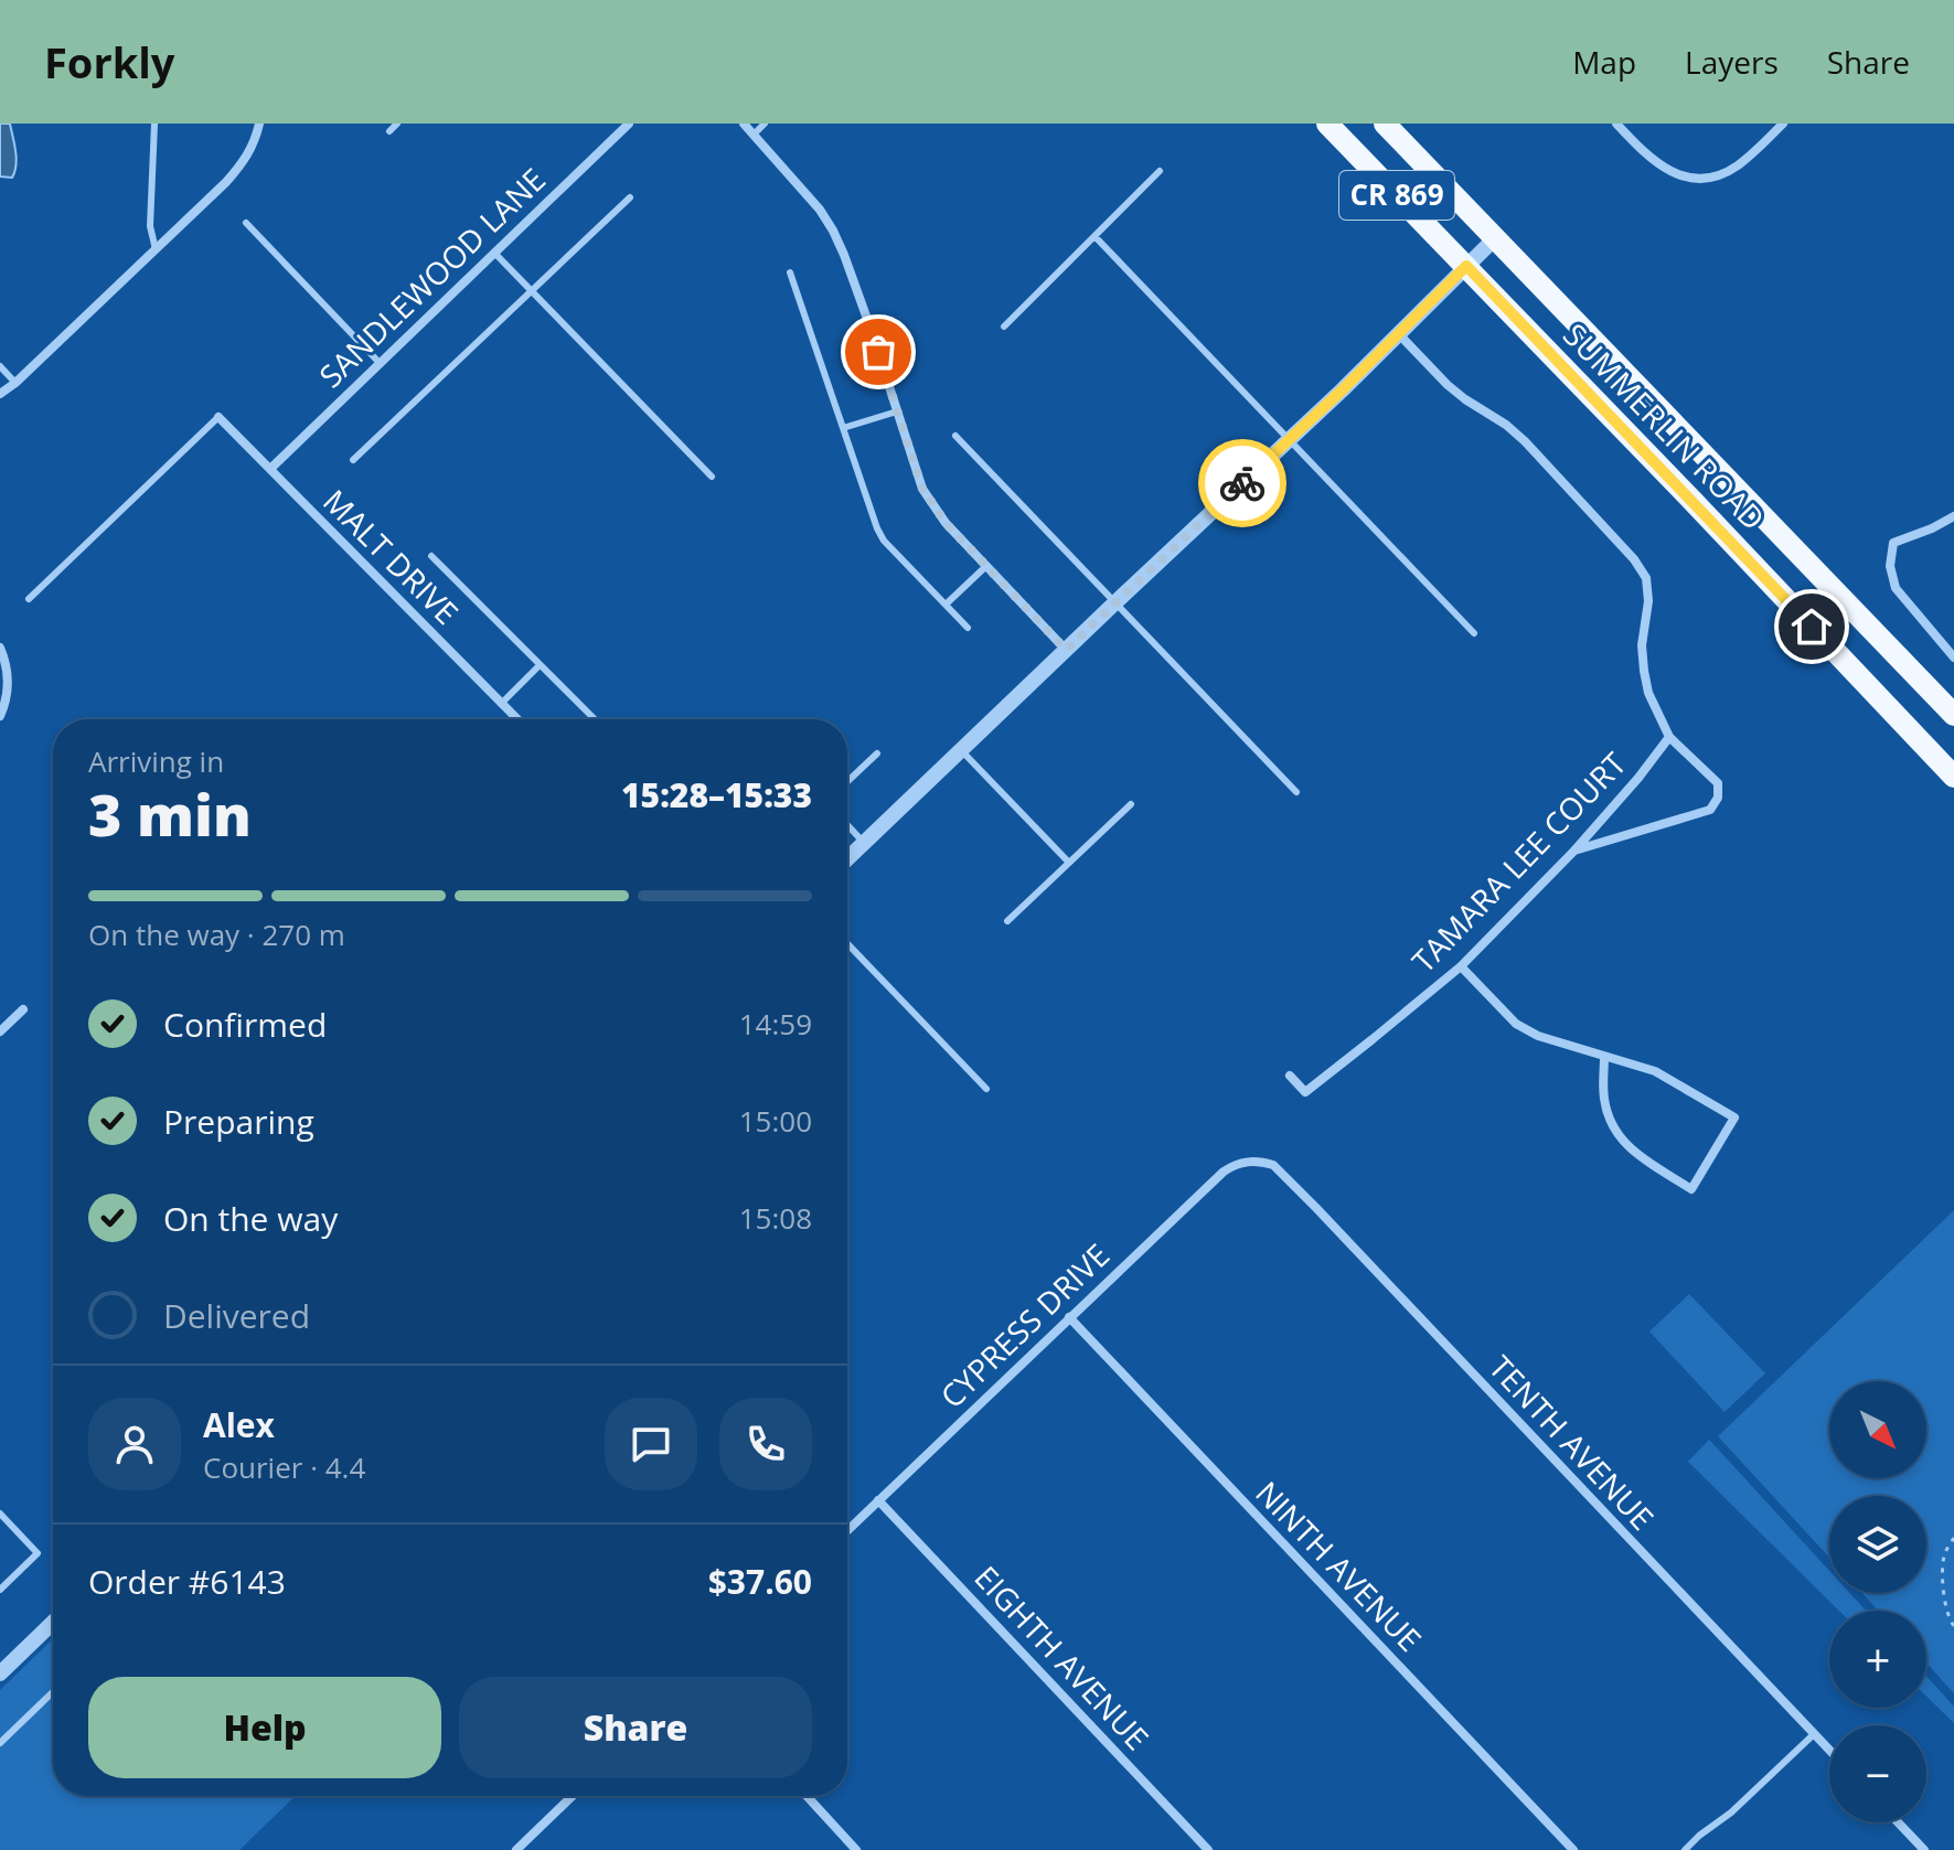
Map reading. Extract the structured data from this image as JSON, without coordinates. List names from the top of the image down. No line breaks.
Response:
{"streets":{"main road":["CR 869","SUMMERLIN ROAD"],"street":["SANDLEWOOD LANE","MALT DRIVE","TAMARA LEE COURT","CYPRESS DRIVE","TENTH AVENUE","NINTH AVENUE","EIGHTH AVENUE"]},"crossings":[["SANDLEWOOD LANE","MALT DRIVE"],["CYPRESS DRIVE","TENTH AVENUE"],["CYPRESS DRIVE","NINTH AVENUE"],["CYPRESS DRIVE","EIGHTH AVENUE"]],"north":"bottom right","page":{"header":"Forkly","nav":["Map","Layers","Share"],"heading":["3 min","Arriving in","15:28–15:33"],"panel":["Alex","Courier · 4.4","Order #6143","$37.60"],"bar":"On the way · 270 m","list":[["Confirmed","14:59"],["Preparing","15:00"],["On the way","15:08"],"Delivered"],"map_buttons":["+","−"],"buttons":["Help","Share"]}}
